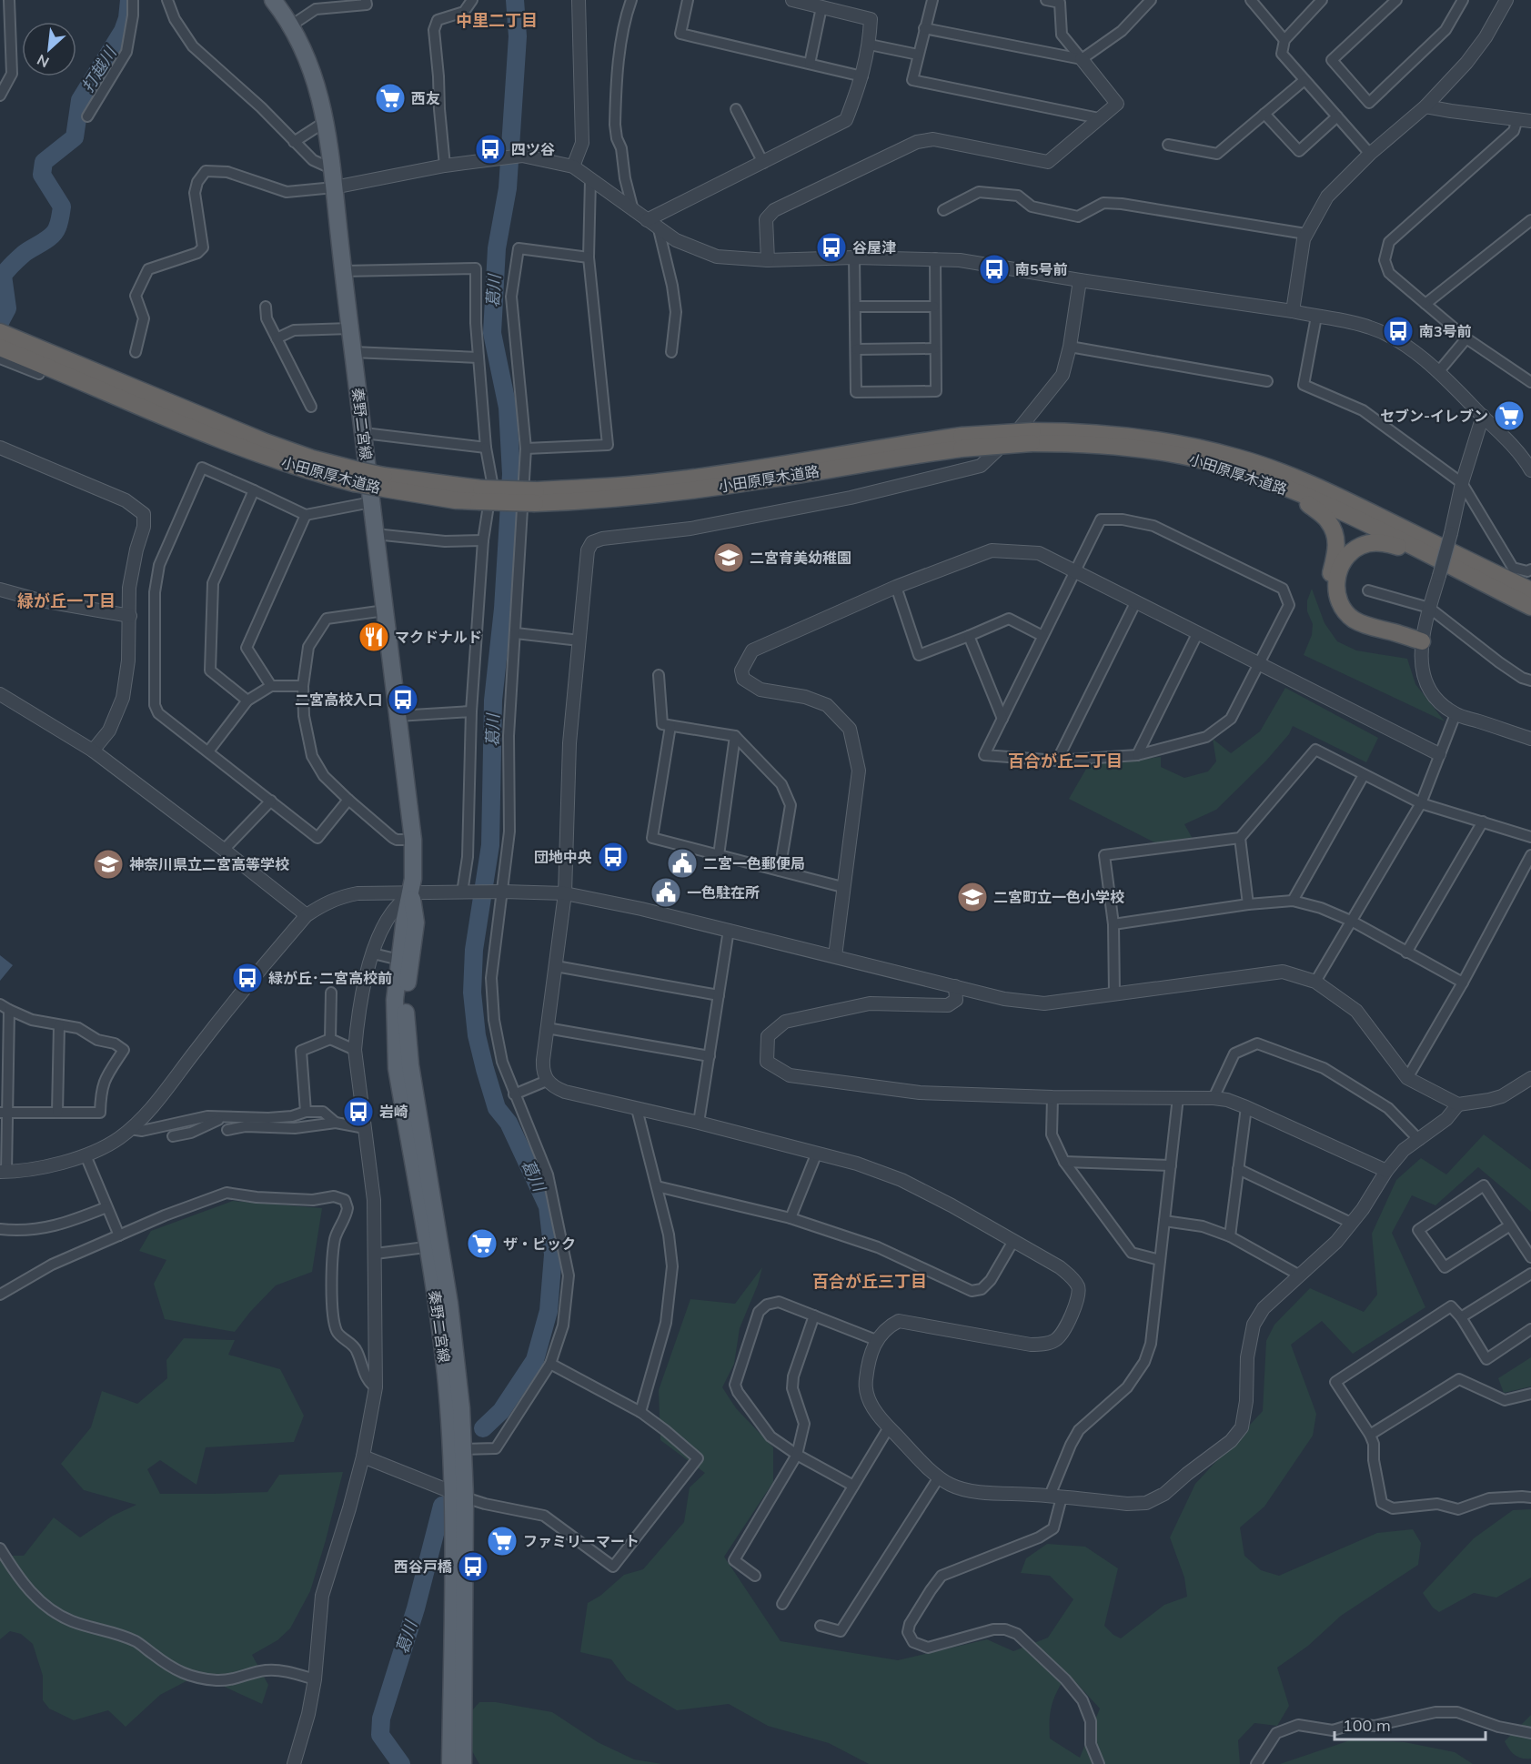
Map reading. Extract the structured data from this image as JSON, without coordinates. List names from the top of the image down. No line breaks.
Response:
{"streets":{"highway":["小田原厚木道路"],"main road":["秦野二宮線"]},"districts":["中里二丁目","緑が丘一丁目","百合が丘二丁目","百合が丘三丁目"],"water":["打越川","葛川"],"places":{"supermarket":["西友","セブン-イレブン","ザ・ビック","ファミリーマート"],"bus stop":["四ツ谷","谷屋津","南5号前","南3号前","二宮高校入口","団地中央","緑が丘･二宮高校前","岩崎","西谷戸橋"],"school or university":["二宮育美幼稚園","神奈川県立二宮高等学校","二宮町立一色小学校"],"restaurant":["マクドナルド"],"public building":["二宮一色郵便局","一色駐在所"]},"scale_bar":"100 m","north":"bottom left"}
